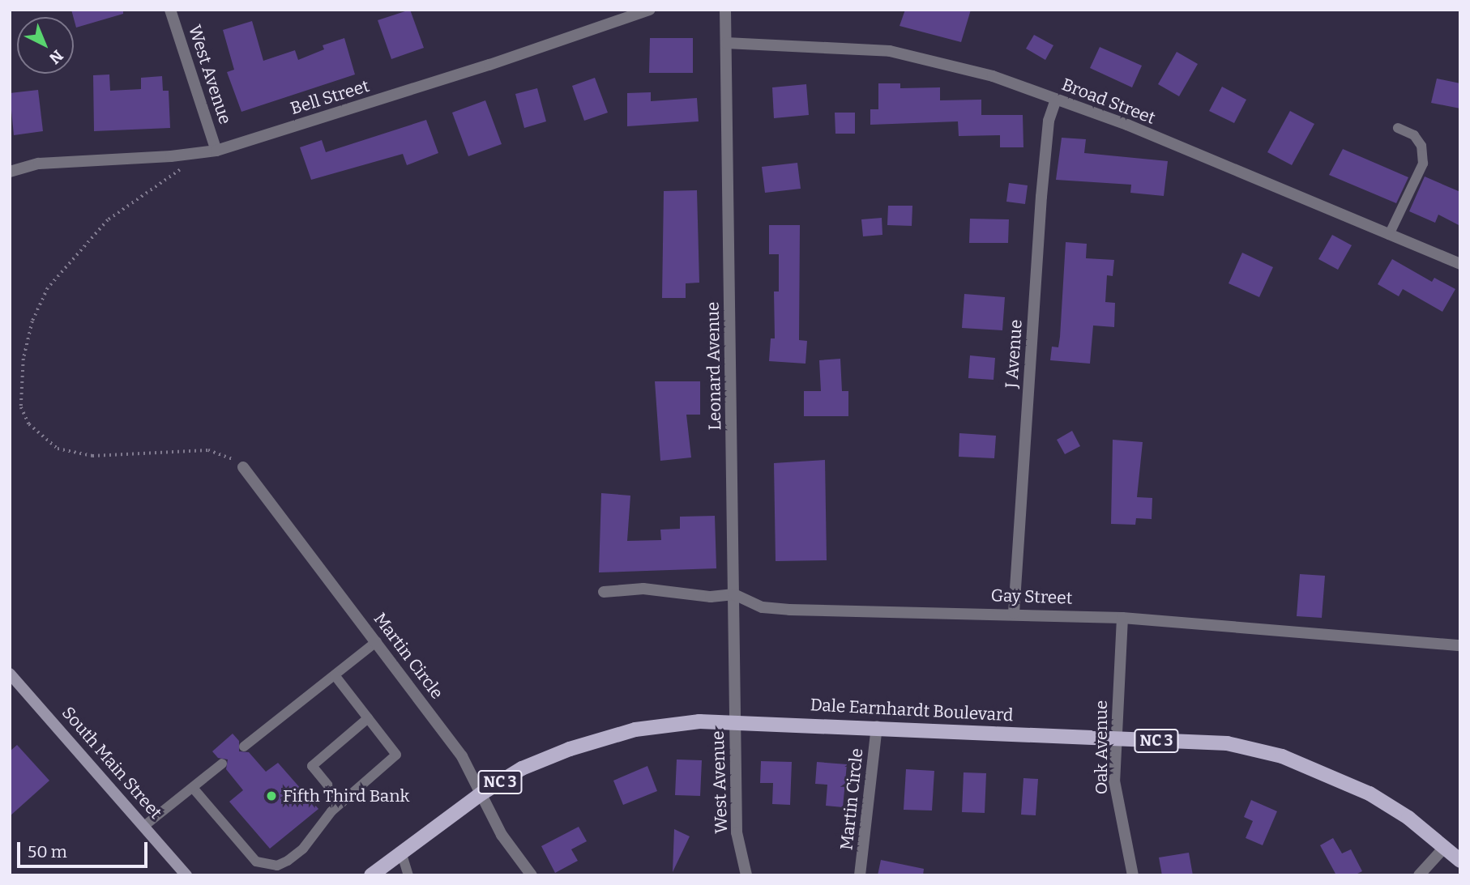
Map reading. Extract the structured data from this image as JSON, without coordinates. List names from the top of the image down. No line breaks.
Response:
{"streets":{"main road":["Dale Earnhardt Boulevard","NC 3","South Main Street"],"street":["West Avenue","Bell Street","Broad Street","J Avenue","Leonard Avenue","Gay Street","Martin Circle","Oak Avenue"]},"crossings":[["West Avenue","Bell Street"],["West Avenue","Leonard Avenue"],["West Avenue","Dale Earnhardt Boulevard"],["Broad Street","J Avenue"],["Broad Street","Leonard Avenue"],["J Avenue","Gay Street"],["Leonard Avenue","Gay Street"],["Leonard Avenue","Dale Earnhardt Boulevard"],["Gay Street","Oak Avenue"],["Martin Circle","Dale Earnhardt Boulevard"],["Dale Earnhardt Boulevard","Oak Avenue"]],"places":["Fifth Third Bank"],"scale_bar":"50 m","north":"bottom right"}
